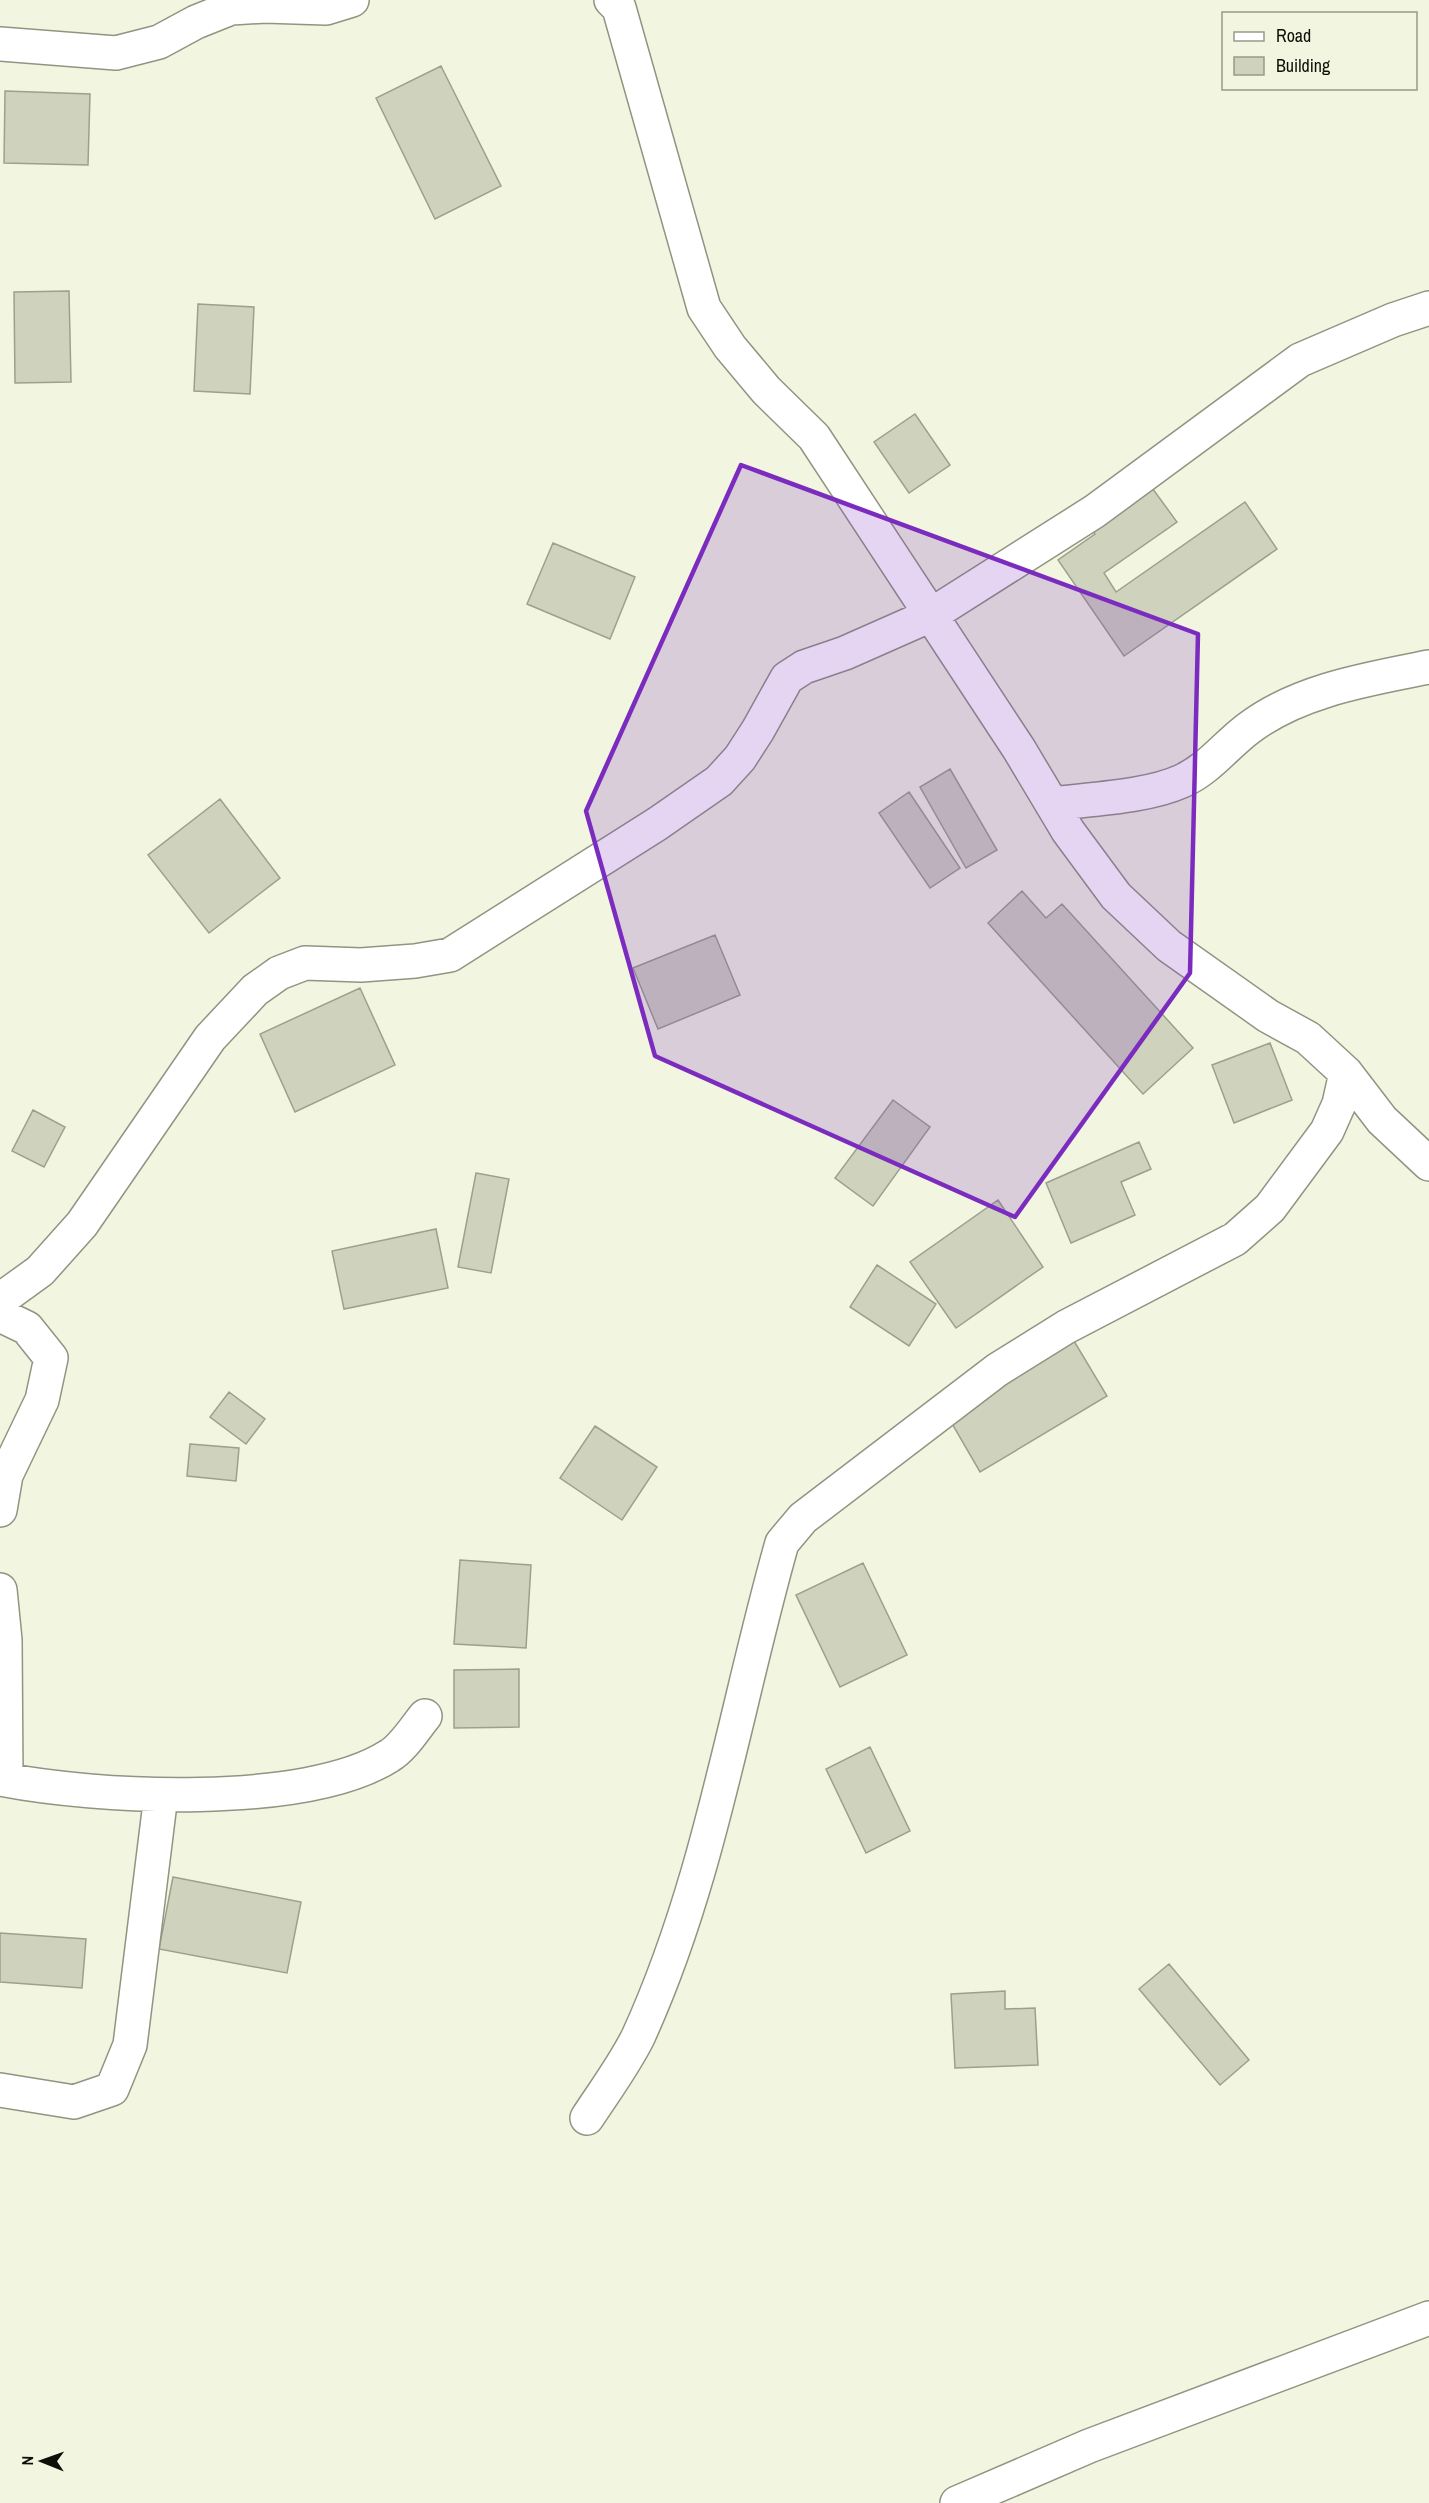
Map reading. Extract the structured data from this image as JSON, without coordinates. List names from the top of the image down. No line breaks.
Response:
{"legend":["Road","Building"],"north":"left"}
